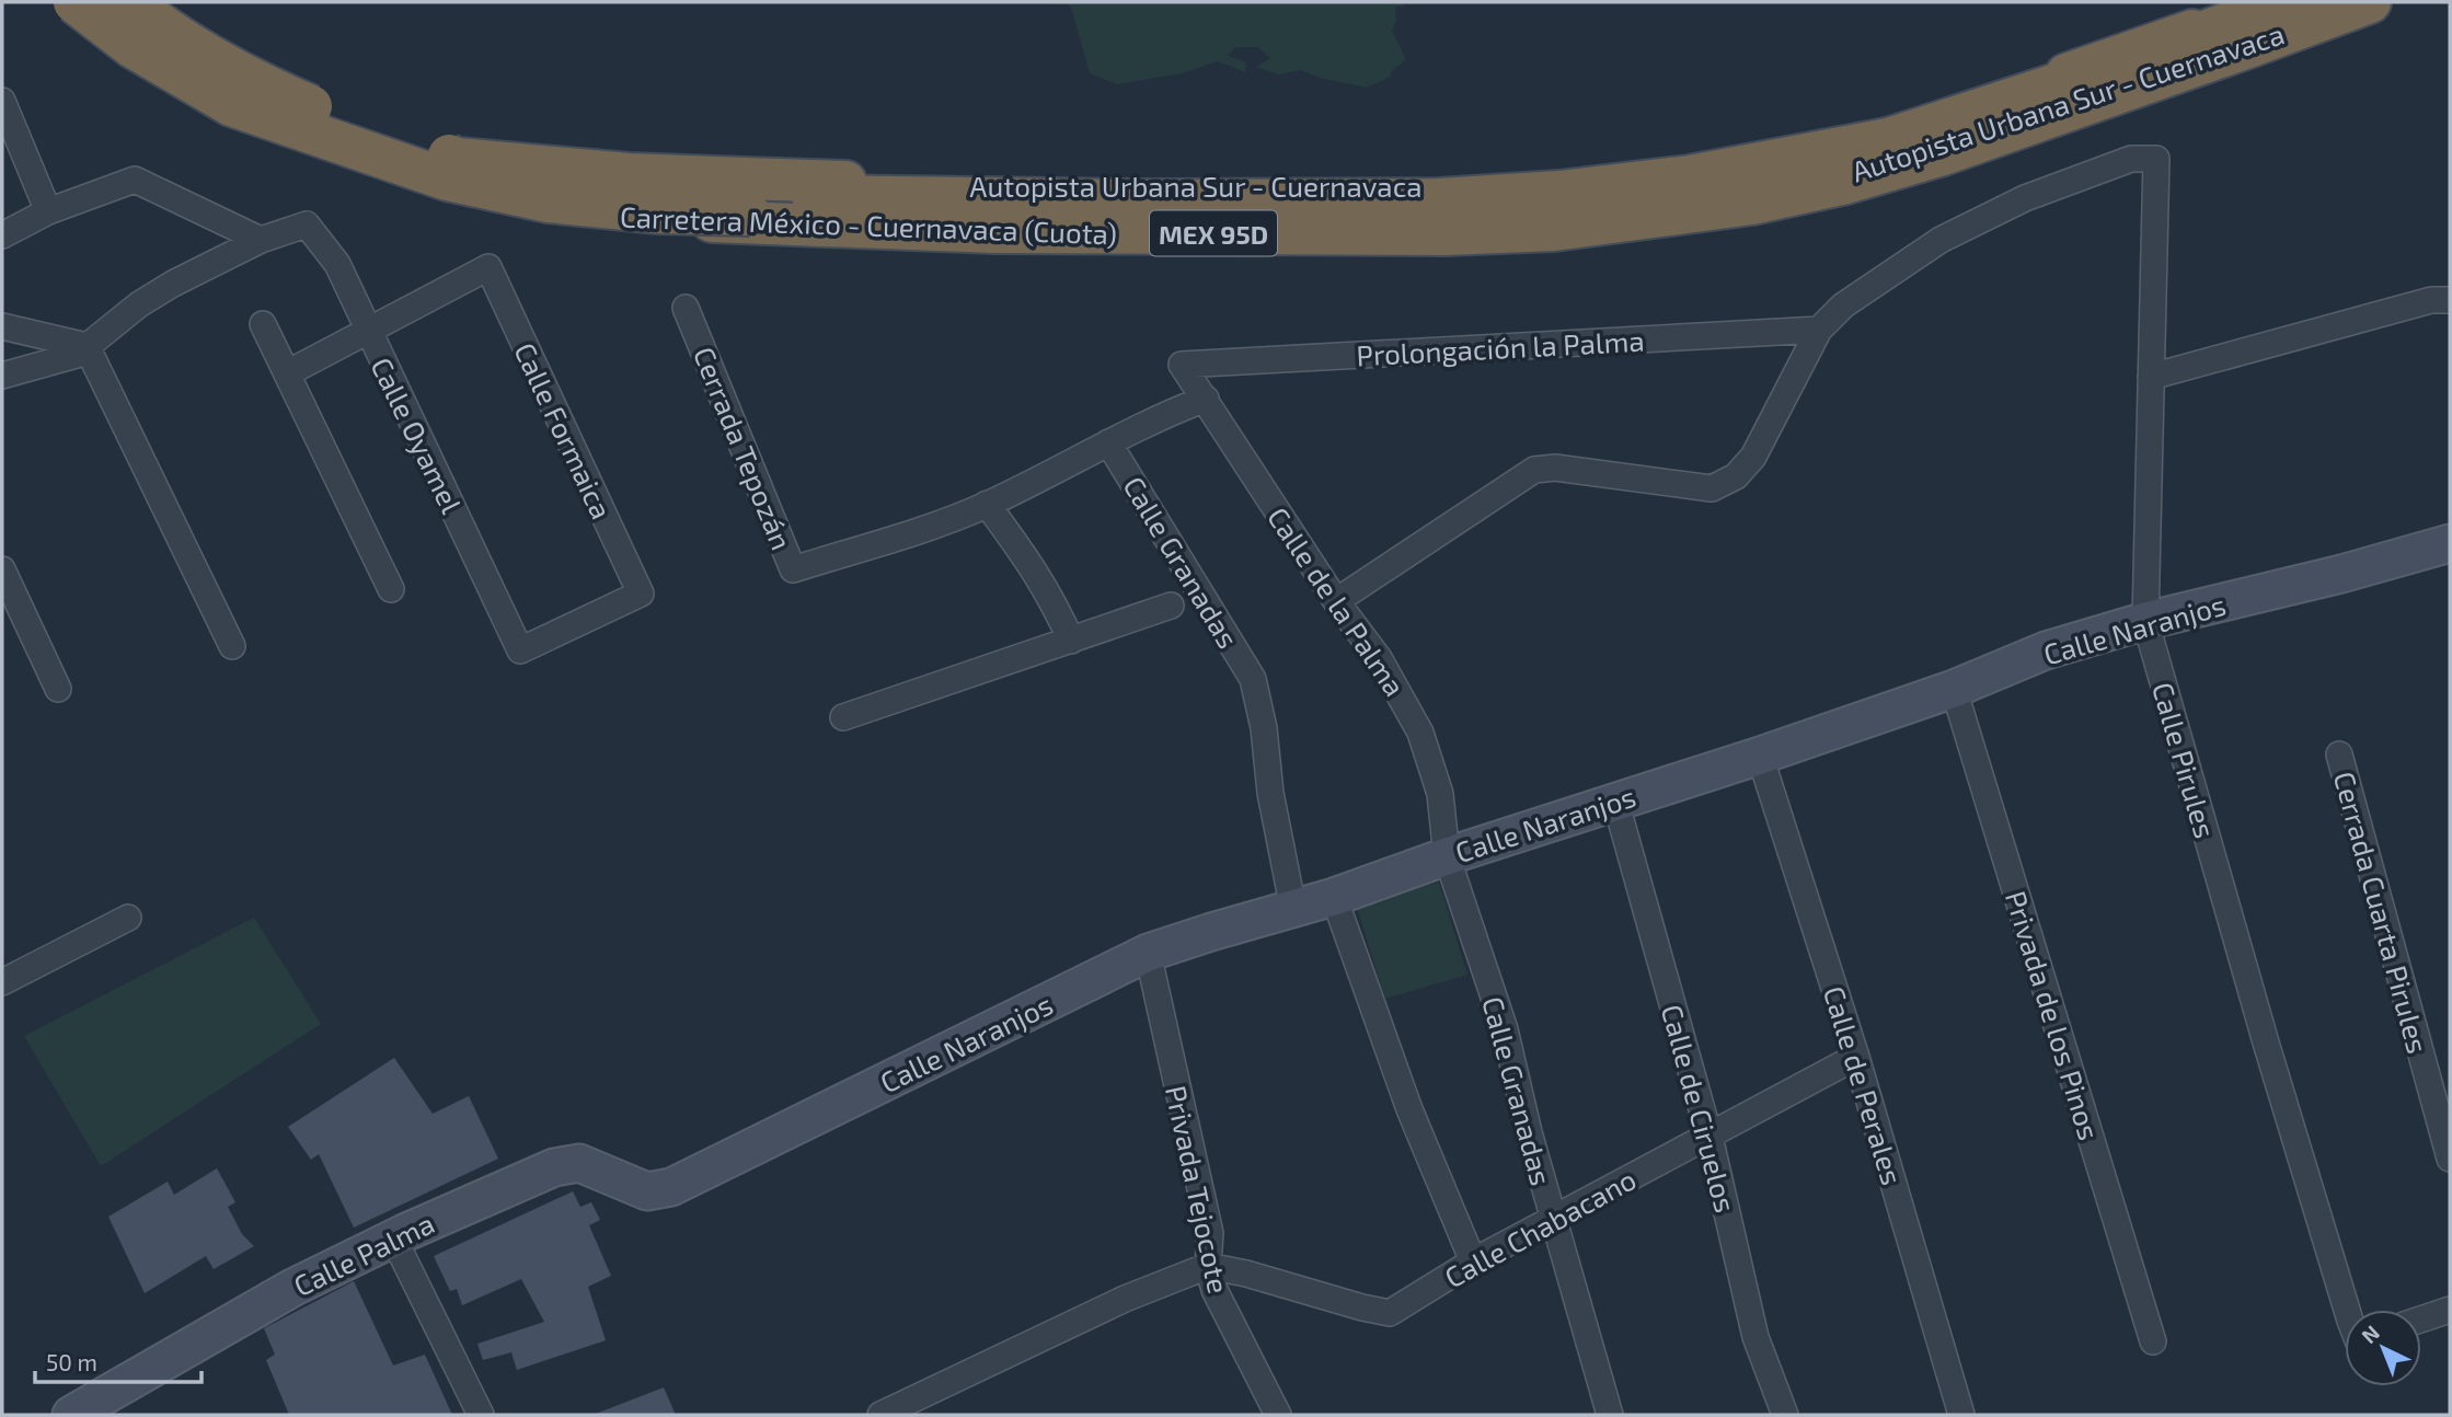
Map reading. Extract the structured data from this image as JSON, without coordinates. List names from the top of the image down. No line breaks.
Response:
{"streets":{"highway":["Autopista Urbana Sur - Cuernavaca","Carretera México - Cuernavaca (Cuota)","MEX 95D"],"street":["Prolongación la Palma","Calle Formaica","Calle Oyamel","Cerrada Tepozán","Calle Granadas","Calle de la Palma","Calle Naranjos","Calle Pirules","Cerrada Cuarta Pirules","Privada de los Pinos","Calle de Perales","Calle de Ciruelos","Privada Tejocote","Calle Chabacano","Calle Palma"]},"crossings":[["Autopista Urbana Sur - Cuernavaca","Carretera México - Cuernavaca (Cuota)"],["Prolongación la Palma","Calle de la Palma"],["Prolongación la Palma","Calle Pirules"],["Calle Formaica","Calle Oyamel"],["Cerrada Tepozán","Calle Granadas"],["Cerrada Tepozán","Calle de la Palma"],["Calle Granadas","Calle de la Palma"],["Calle Granadas","Calle Naranjos"],["Calle Granadas","Calle Chabacano"],["Calle de la Palma","Calle Naranjos"],["Calle Naranjos","Calle Pirules"],["Calle Naranjos","Privada de los Pinos"],["Calle Naranjos","Calle de Perales"],["Calle Naranjos","Calle de Ciruelos"],["Calle Naranjos","Privada Tejocote"],["Calle Naranjos","Calle Palma"],["Calle de Perales","Calle Chabacano"],["Calle de Ciruelos","Calle Chabacano"],["Privada Tejocote","Calle Chabacano"]],"scale_bar":"50 m","north":"top left"}
